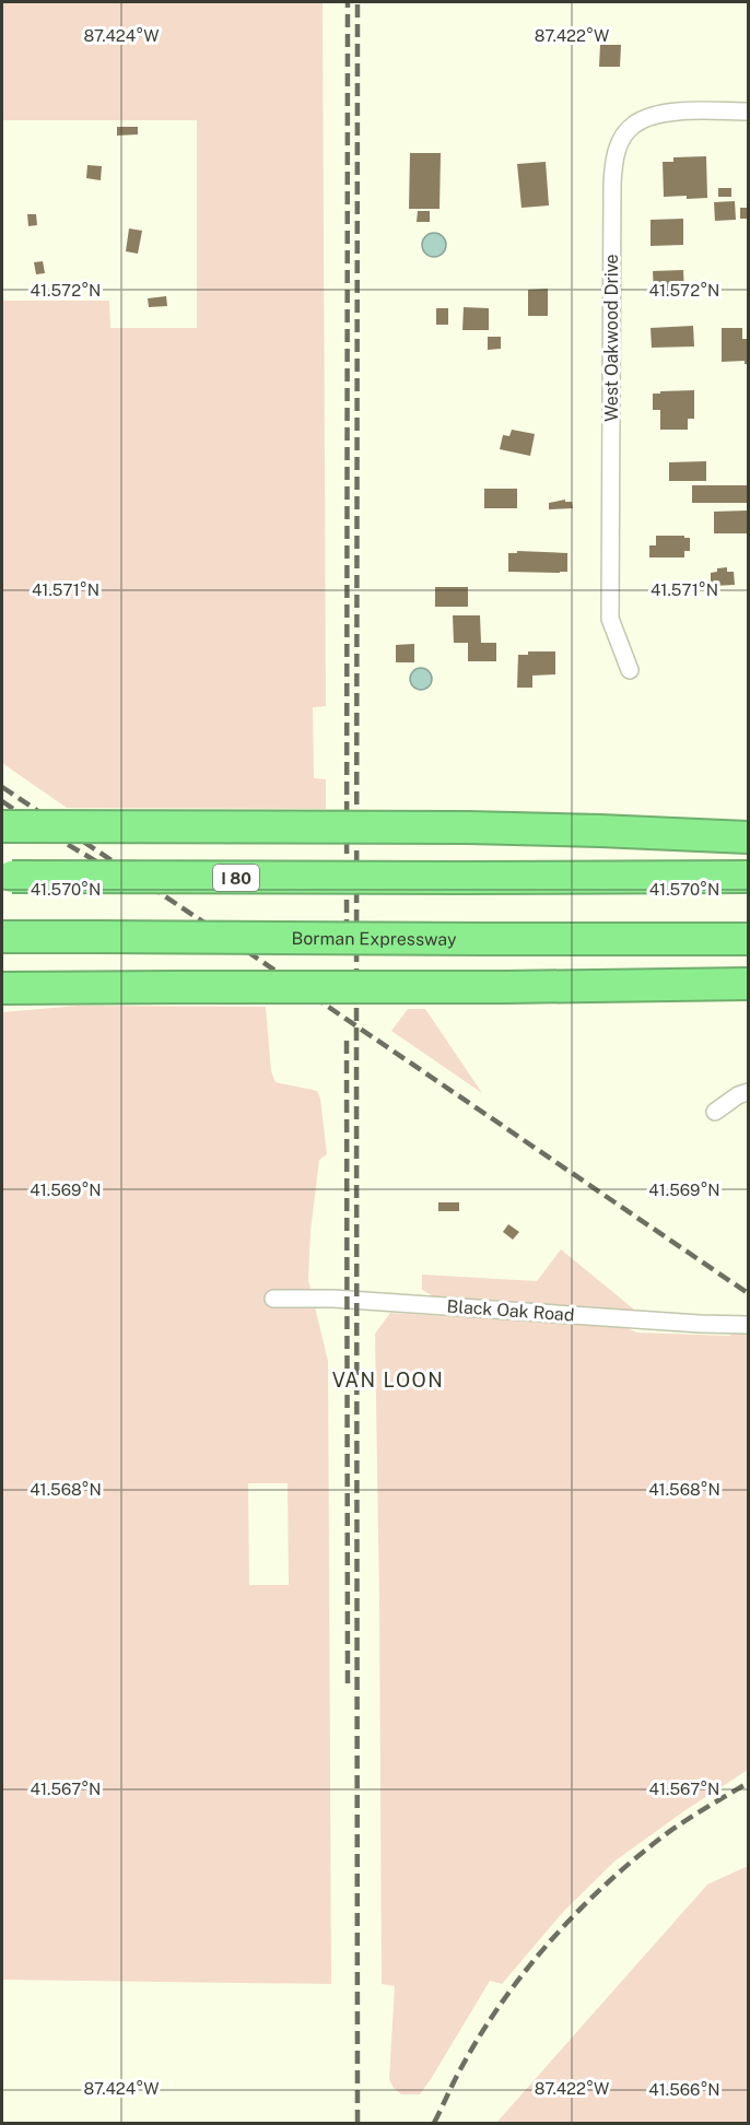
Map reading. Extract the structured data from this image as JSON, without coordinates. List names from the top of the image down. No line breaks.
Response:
{"streets":{"highway":["I 80","Borman Expressway"],"street":["West Oakwood Drive","Black Oak Road"]},"districts":["VAN LOON"],"coordinates":["87.424°W","87.422°W","41.572°N","41.571°N","41.570°N","41.569°N","41.568°N","41.567°N","41.566°N"]}
